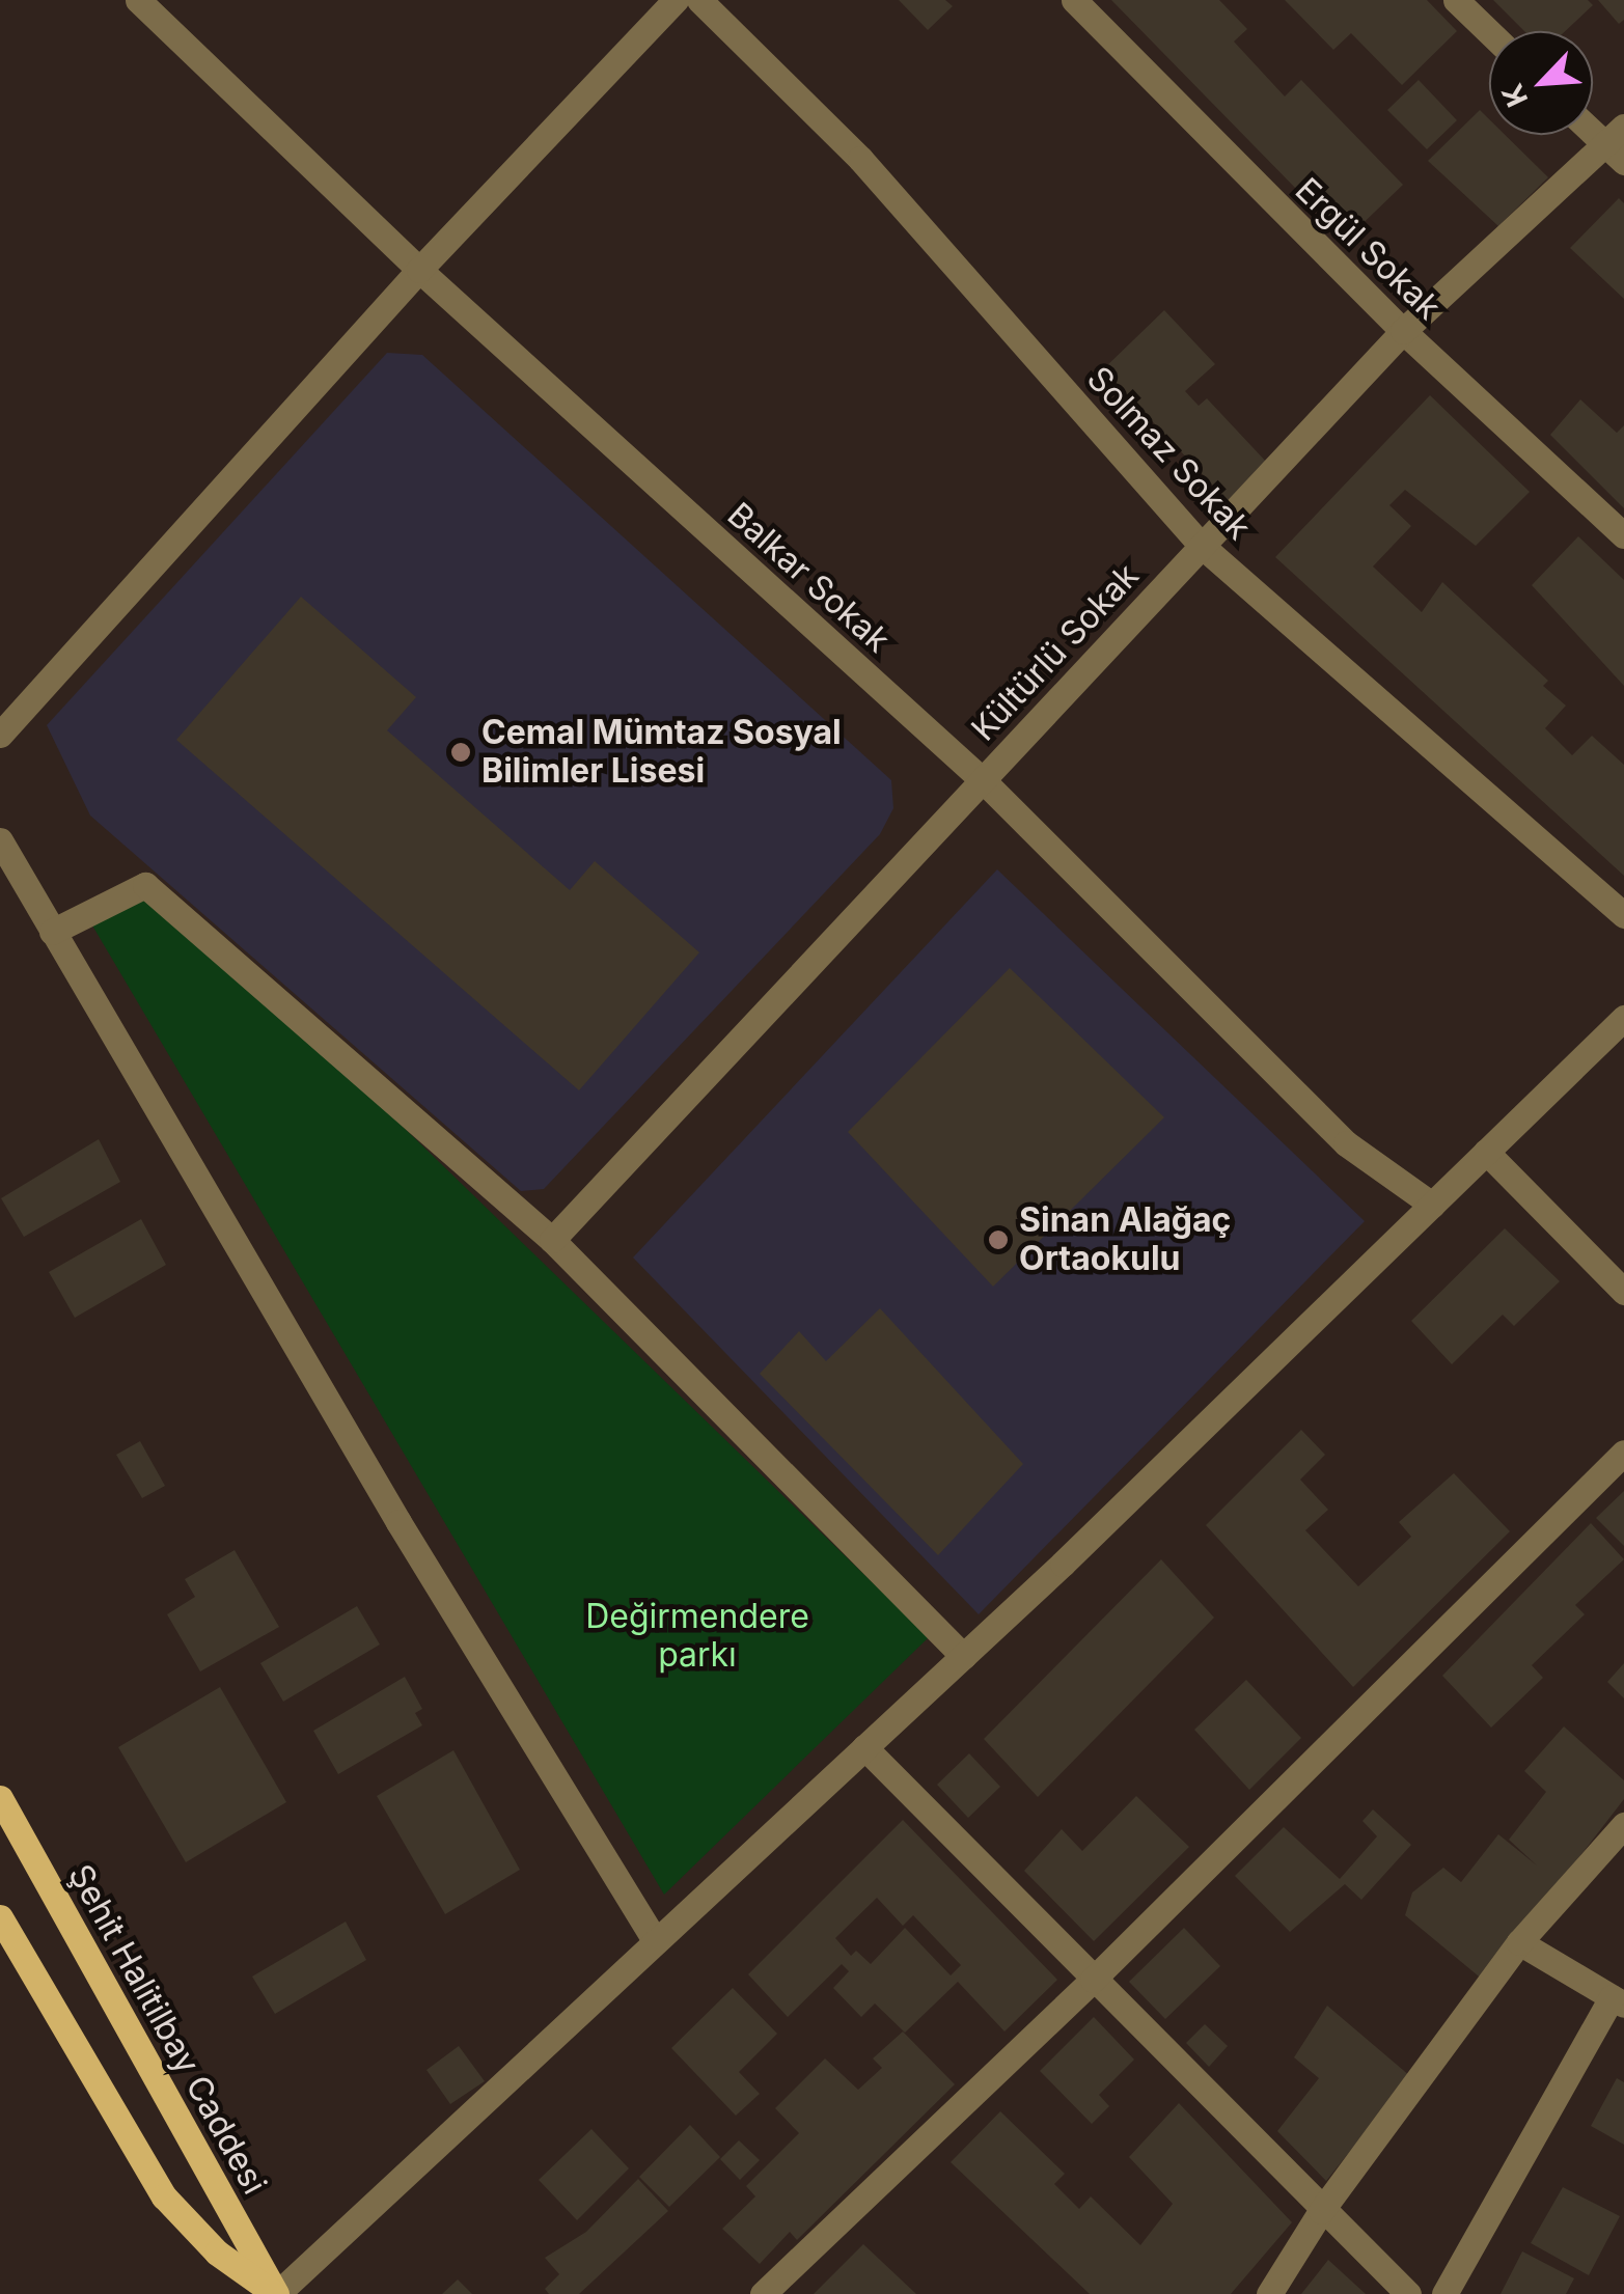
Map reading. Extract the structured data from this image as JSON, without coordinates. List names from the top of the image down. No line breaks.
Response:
{"streets":{"main road":["Şehit Halitilbay Caddesi"],"street":["Ergül Sokak","Solmaz Sokak","Balkar Sokak","Kültürlü Sokak"]},"crossings":[["Ergül Sokak","Kültürlü Sokak"],["Solmaz Sokak","Kültürlü Sokak"],["Balkar Sokak","Kültürlü Sokak"]],"parks":["Değirmendere parkı"],"places":["Cemal Mümtaz Sosyal Bilimler Lisesi","Sinan Alağaç Ortaokulu"],"north":"bottom left"}
